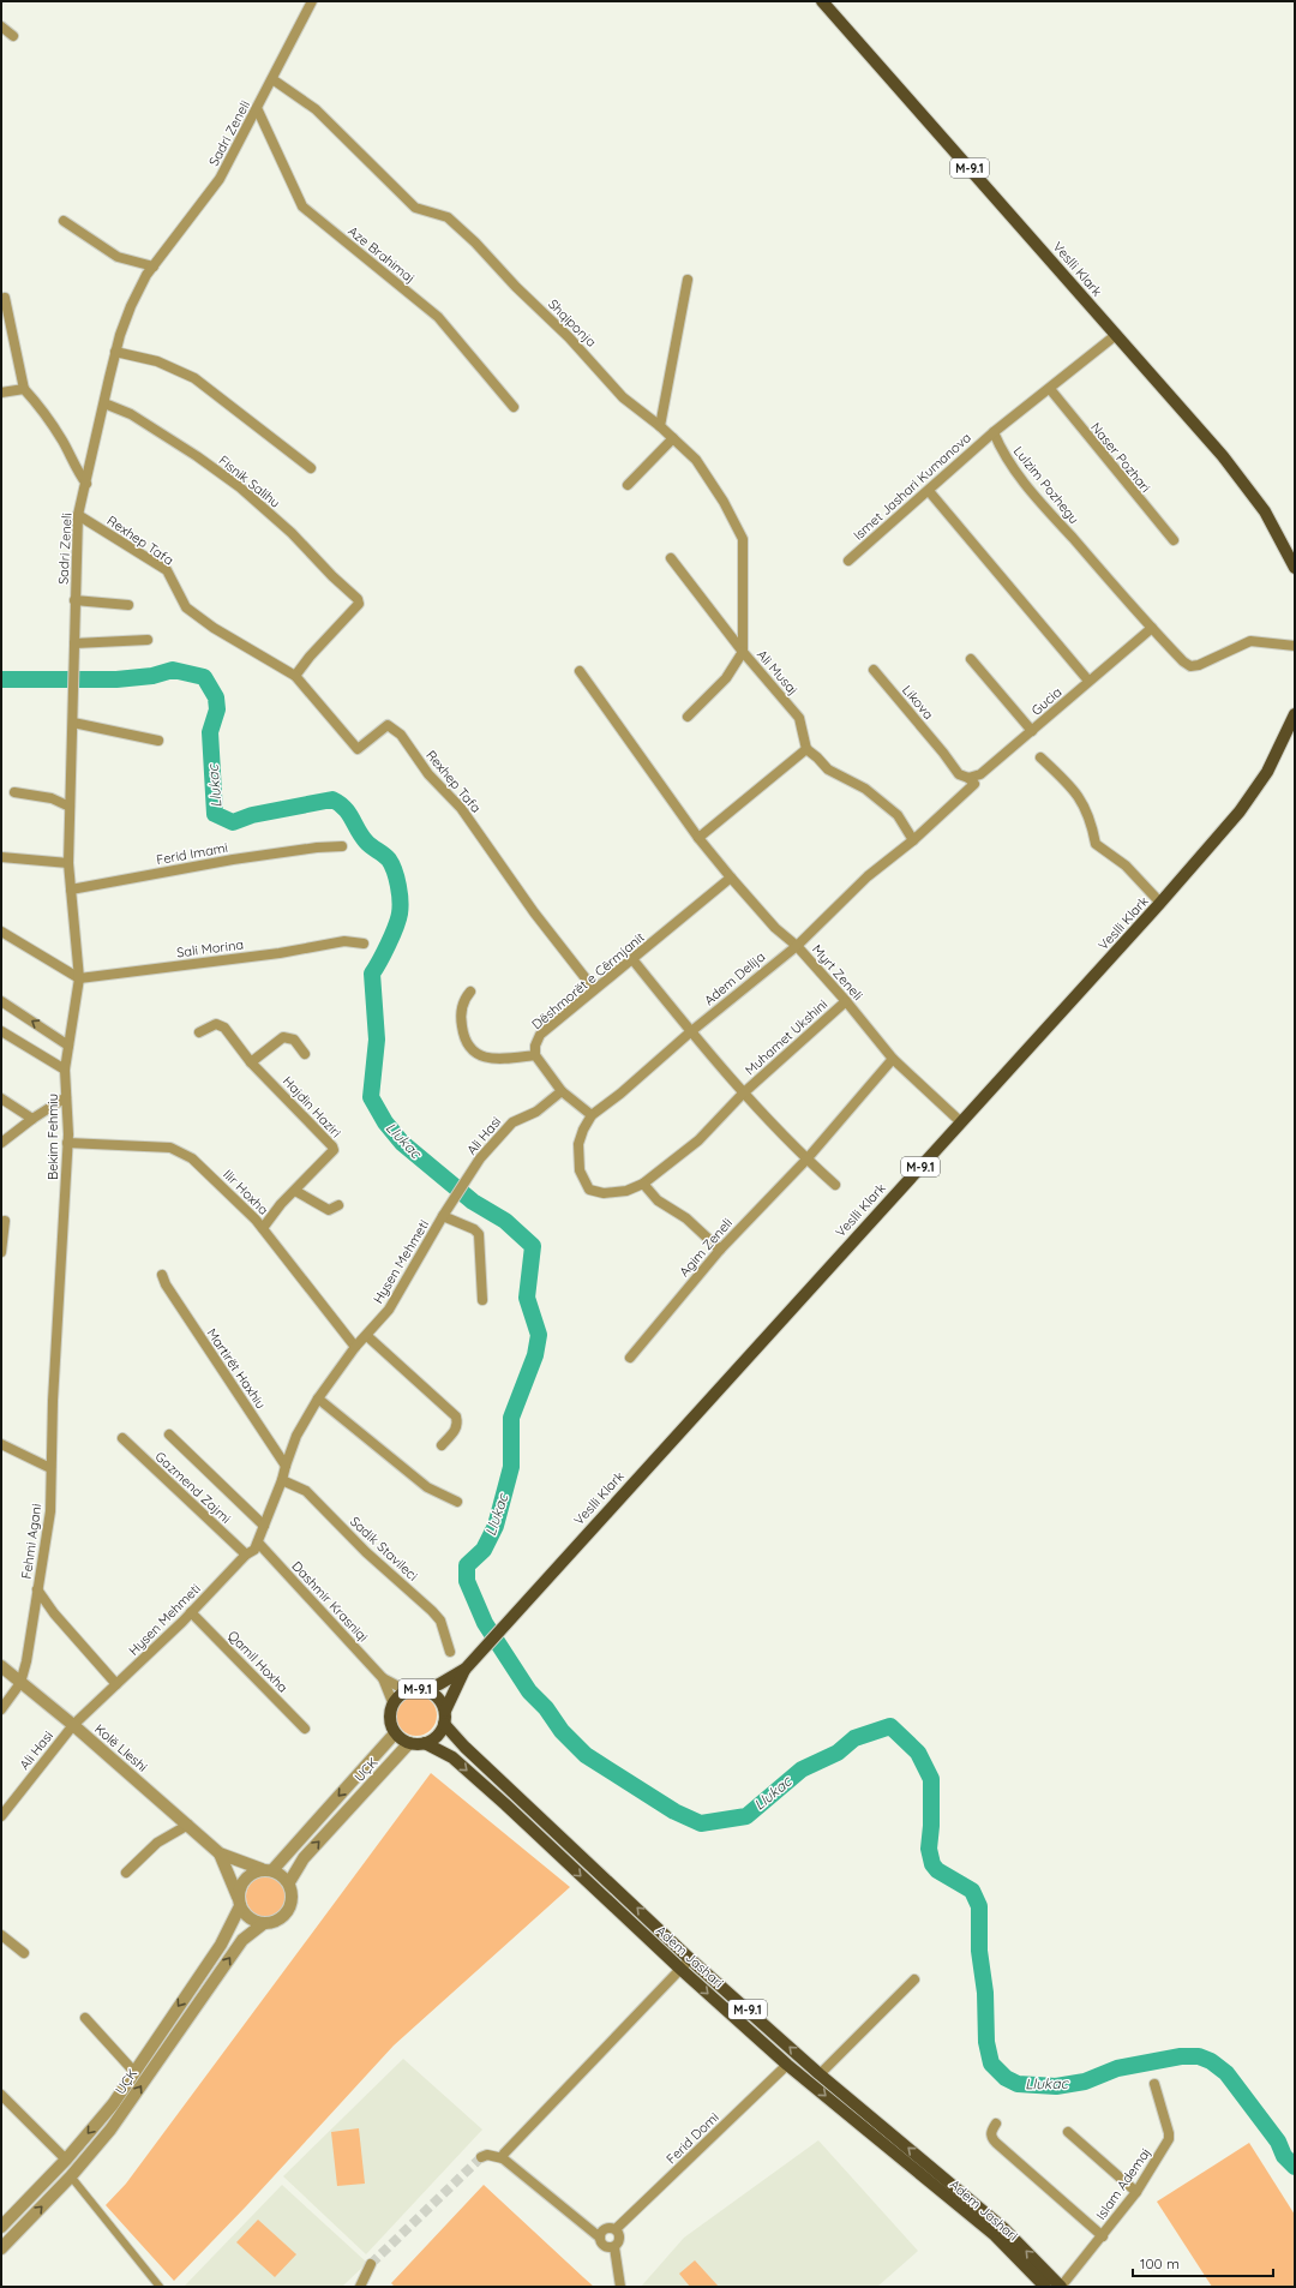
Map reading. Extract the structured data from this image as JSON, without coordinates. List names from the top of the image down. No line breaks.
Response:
{"streets":{"main road":["M-9.1","Veslli Klark","Adem Jashari"],"street":["Sadri Zeneli","Aze Brahimaj","Shqiponja","Naser Pozhari","Fisnik Salihu","Lulzim Pozhegu","Ismet Jashari Kumanova","Rexhep Tafa","Ali Musaj","Gucia","Likova","Ferid Imami","Sali Morina","Myrt Zeneli","Adem Delija","Dëshmorët e Cërmjanit","Muhamet Ukshini","Hajdin Haziri","Ali Hasi","Bekim Fehmiu","Ilir Hoxha","Agim Zeneli","Hysen Mehmeti","Martirët Haxhiu","Gazmend Zajmi","Fehmi Agani","Sadik Stavileci","Dashmir Krasniqi","Qamil Hoxha","Kolë Lleshi","UÇK","Ferid Domi","Islam Ademaj"]},"crossings":[["Sadri Zeneli","Aze Brahimaj"],["Sadri Zeneli","Shqiponja"],["Sadri Zeneli","Fisnik Salihu"],["Sadri Zeneli","Rexhep Tafa"],["Sadri Zeneli","Bekim Fehmiu"],["M-9.1","Veslli Klark"],["M-9.1","Dashmir Krasniqi"],["M-9.1","UÇK"],["M-9.1","Adem Jashari"],["M-9.1","Islam Ademaj"],["Veslli Klark","Myrt Zeneli"],["Veslli Klark","Dashmir Krasniqi"],["Veslli Klark","UÇK"],["Veslli Klark","Adem Jashari"],["Shqiponja","Ali Musaj"],["Fisnik Salihu","Rexhep Tafa"],["Lulzim Pozhegu","Ismet Jashari Kumanova"],["Lulzim Pozhegu","Gucia"],["Rexhep Tafa","Dëshmorët e Cërmjanit"],["Gucia","Likova"],["Gucia","Adem Delija"],["Likova","Adem Delija"],["Ferid Imami","Bekim Fehmiu"],["Sali Morina","Bekim Fehmiu"],["Myrt Zeneli","Adem Delija"],["Myrt Zeneli","Dëshmorët e Cërmjanit"],["Myrt Zeneli","Muhamet Ukshini"],["Myrt Zeneli","Agim Zeneli"],["Adem Delija","Muhamet Ukshini"],["Hajdin Haziri","Ilir Hoxha"],["Ali Hasi","Hysen Mehmeti"],["Ali Hasi","Kolë Lleshi"],["Bekim Fehmiu","Ilir Hoxha"],["Bekim Fehmiu","Fehmi Agani"],["Ilir Hoxha","Hysen Mehmeti"],["Hysen Mehmeti","Martirët Haxhiu"],["Hysen Mehmeti","Gazmend Zajmi"],["Hysen Mehmeti","Fehmi Agani"],["Hysen Mehmeti","Sadik Stavileci"],["Hysen Mehmeti","Dashmir Krasniqi"],["Hysen Mehmeti","Qamil Hoxha"],["Hysen Mehmeti","Kolë Lleshi"],["Fehmi Agani","Kolë Lleshi"],["Dashmir Krasniqi","UÇK"],["Dashmir Krasniqi","Adem Jashari"],["UÇK","Adem Jashari"],["Adem Jashari","Ferid Domi"]],"water":["Llukac"],"scale_bar":"100 m"}
